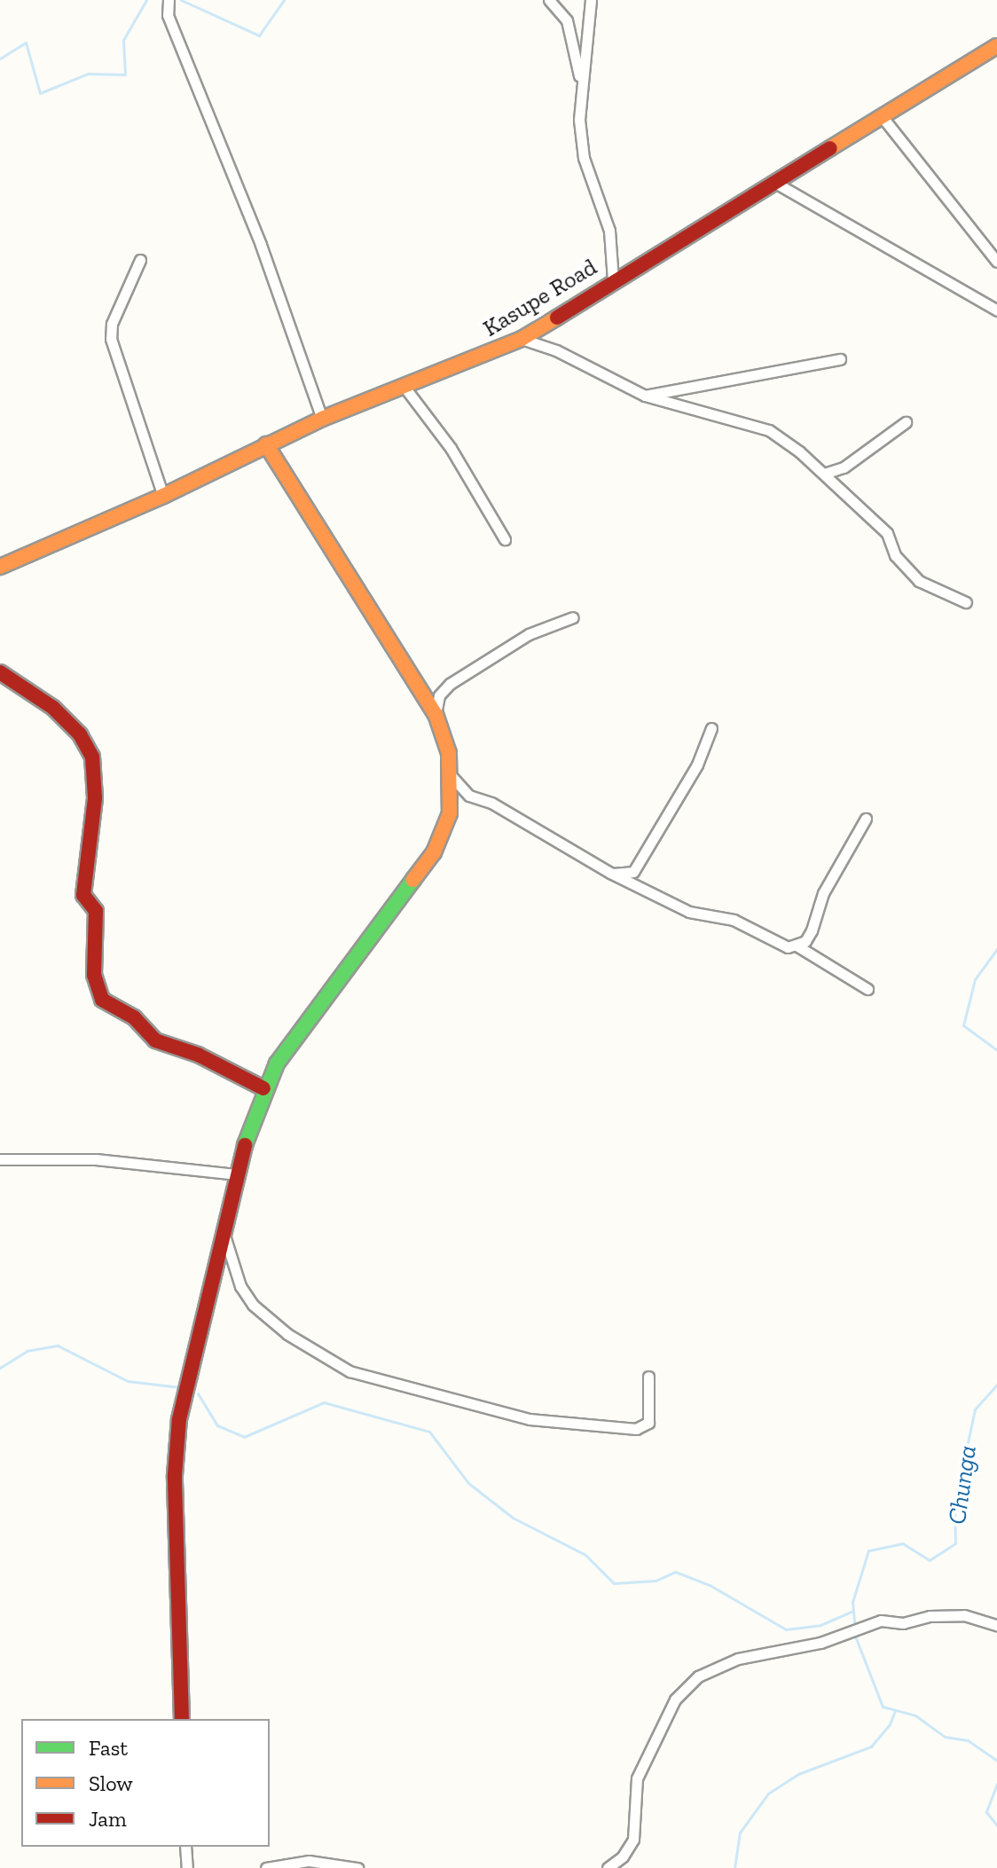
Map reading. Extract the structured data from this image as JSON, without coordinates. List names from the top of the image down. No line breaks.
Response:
{"streets":{"street":["Kasupe Road"]},"water":["Chunga"],"legend":["Fast","Slow","Jam"]}
